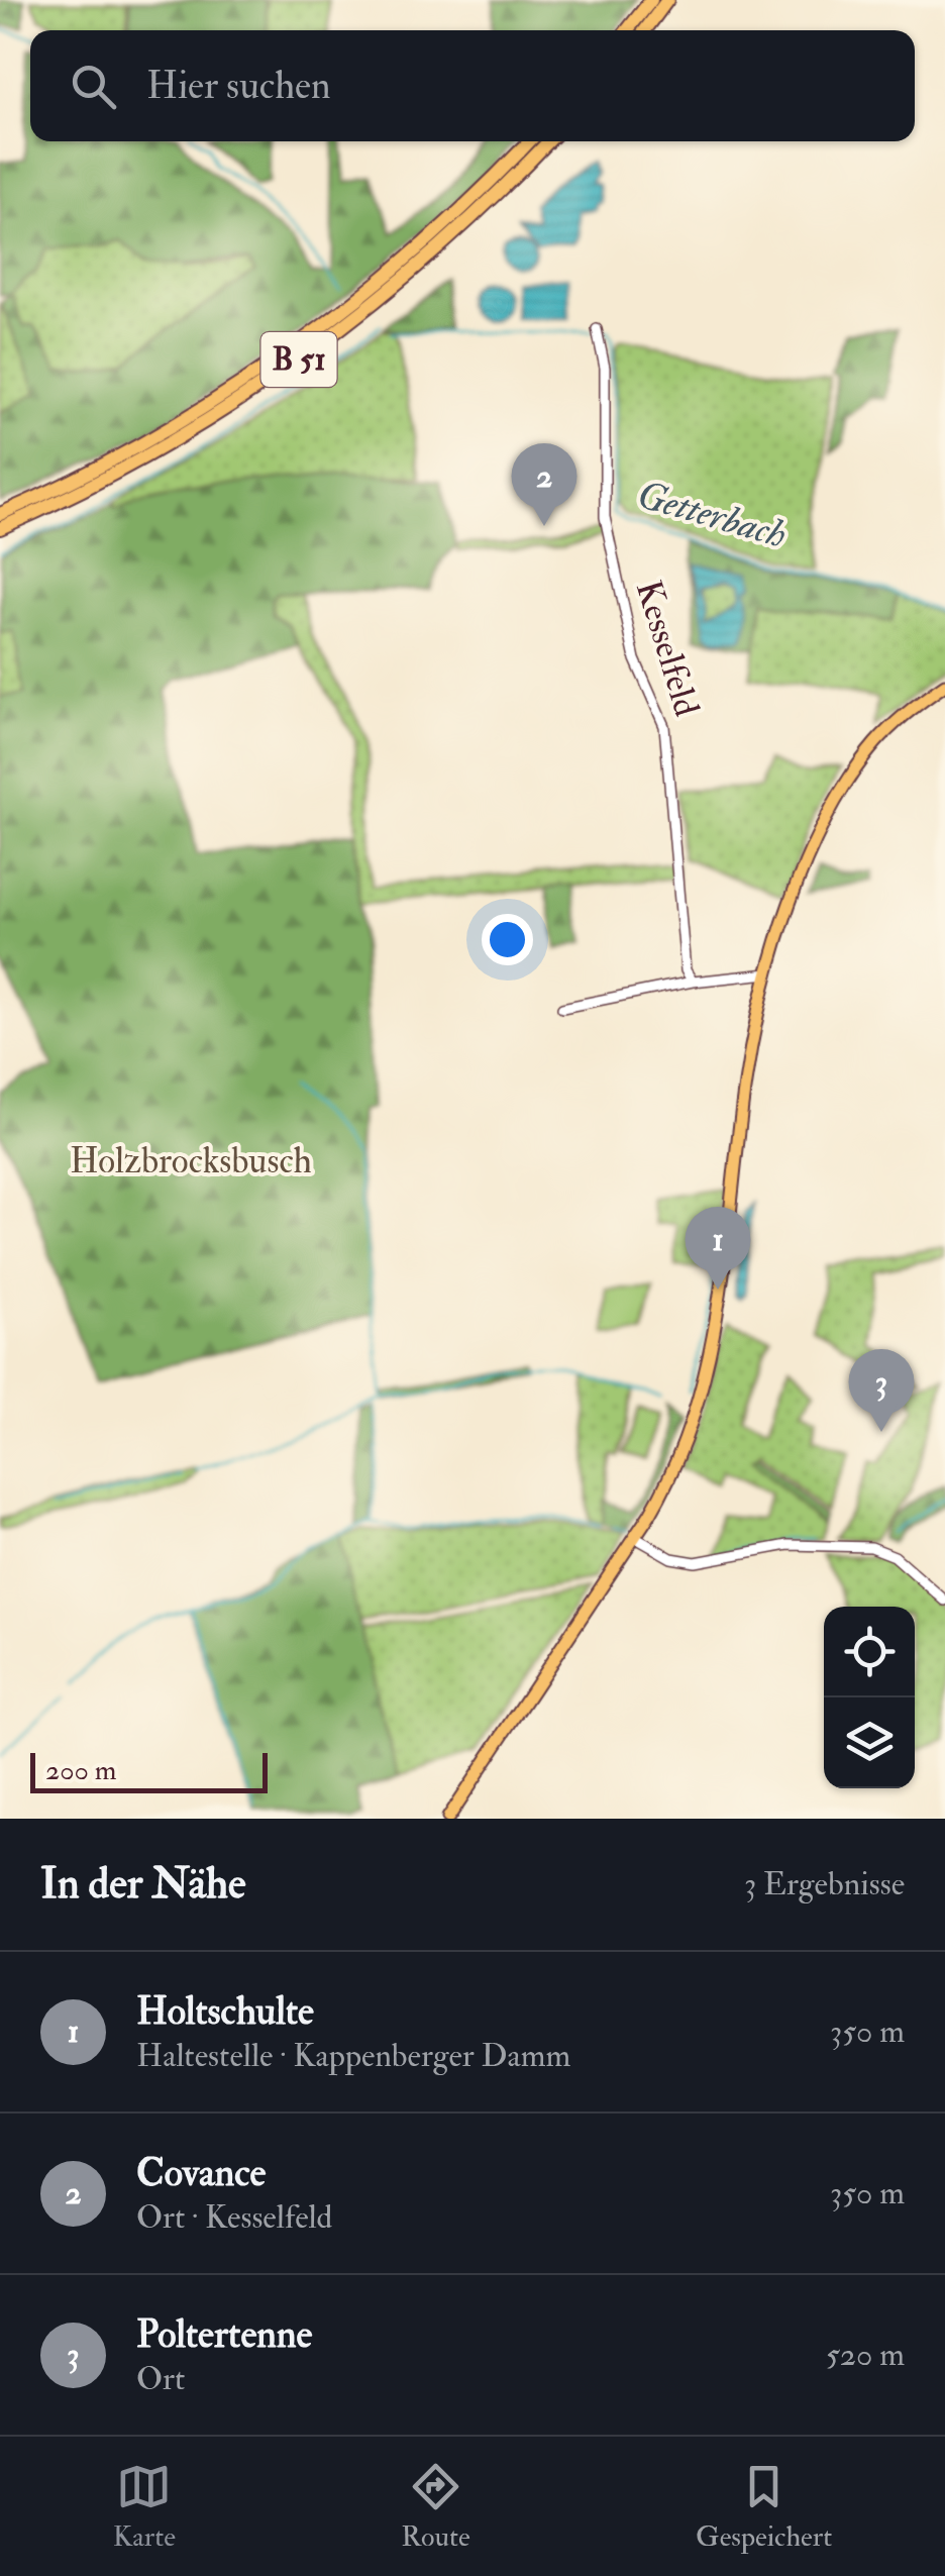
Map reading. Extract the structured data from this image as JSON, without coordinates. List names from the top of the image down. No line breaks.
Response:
{"streets":{"highway":["B 51"],"street":["Kesselfeld"]},"water":["Getterbach"],"parks":["Holzbrocksbusch"],"scale_bar":"200 m","page":{"search":"Hier suchen","pins":["2","1","3"],"scale":"200 m","heading":["In der Nähe","3 Ergebnisse"],"list":[{"mark":"1","name":"Holtschulte","note":"Haltestelle · Kappenberger Damm","value":"350 m"},{"mark":"2","name":"Covance","note":"Ort · Kesselfeld","value":"350 m"},{"mark":"3","name":"Poltertenne","note":"Ort","value":"520 m"}],"nav":["Karte","Route","Gespeichert"]}}
